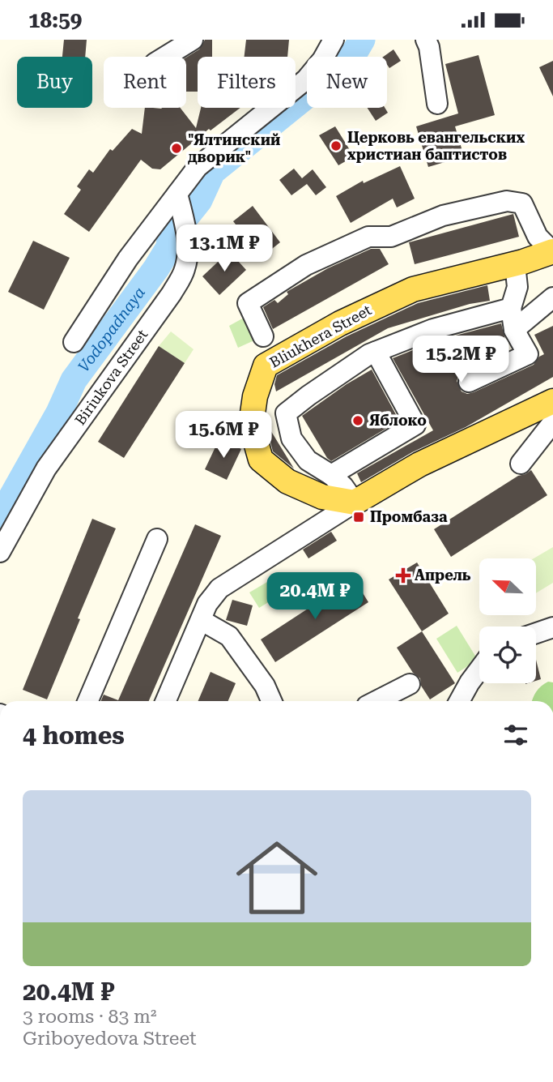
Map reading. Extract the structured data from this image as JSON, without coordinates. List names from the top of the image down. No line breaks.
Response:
{"streets":{"main road":["Bliukhera Street"],"street":["Biriukova Street"]},"water":["Vodopadnaya"],"places":{"other":["Церковь евангельских христиан баптистов","\"Ялтинский дворик\"","Яблоко"],"transit":["Промбаза"],"health":["Апрель"]},"north":"top left","page":{"status":"18:59","chip":["Buy","Rent","Filters","New"],"price":["13.1M ₽","15.2M ₽","15.6M ₽","20.4M ₽"],"heading":"4 homes","list":[{"name":"20.4M ₽","note":"3 rooms · 83 m² · Griboyedova Street"}]}}
